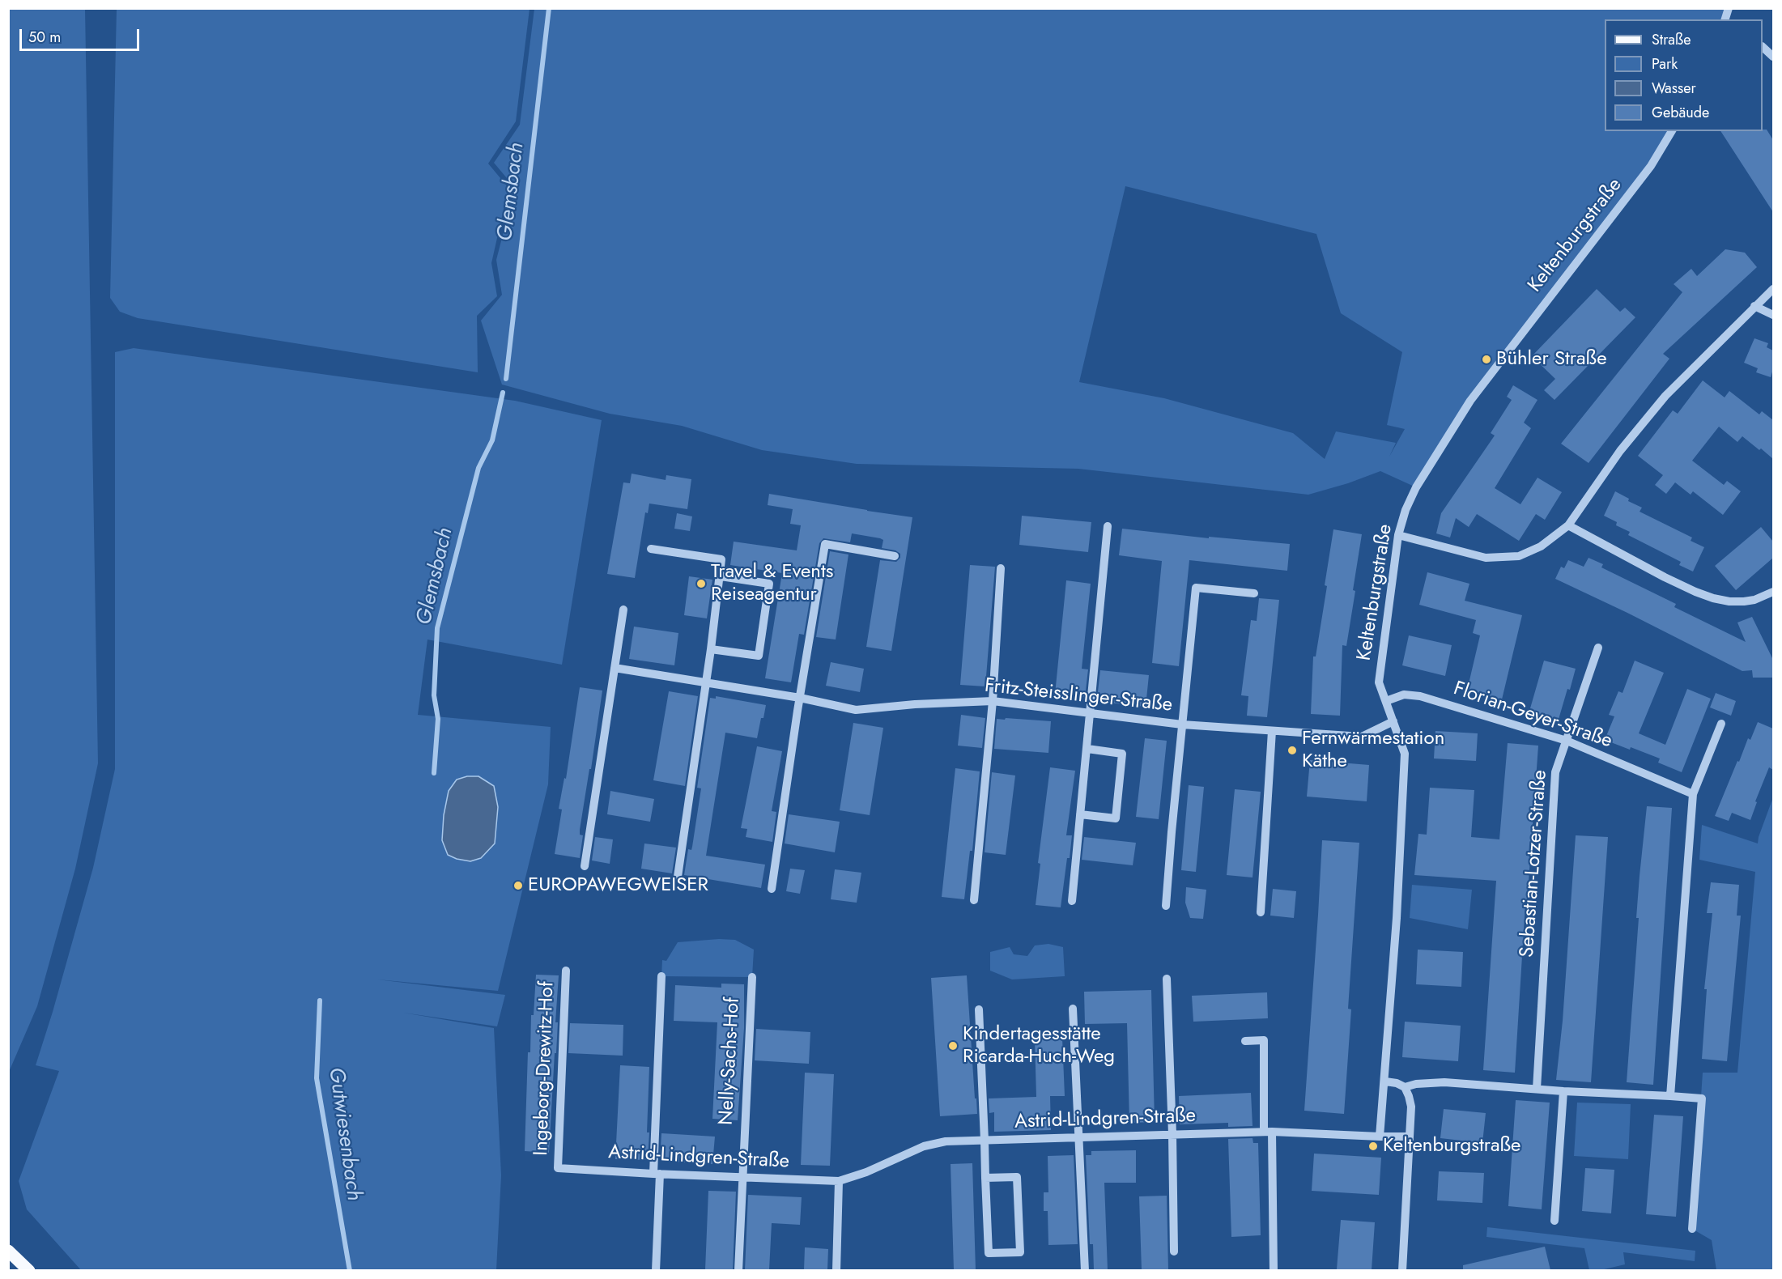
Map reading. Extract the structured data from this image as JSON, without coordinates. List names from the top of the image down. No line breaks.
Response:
{"streets":{"street":["Keltenburgstraße","Fritz-Steisslinger-Straße","Florian-Geyer-Straße","Sebastian-Lotzer-Straße","Nelly-Sachs-Hof","Ingeborg-Drewitz-Hof","Astrid-Lindgren-Straße"]},"crossings":[["Keltenburgstraße","Fritz-Steisslinger-Straße"],["Keltenburgstraße","Florian-Geyer-Straße"],["Keltenburgstraße","Astrid-Lindgren-Straße"],["Florian-Geyer-Straße","Sebastian-Lotzer-Straße"],["Nelly-Sachs-Hof","Astrid-Lindgren-Straße"],["Ingeborg-Drewitz-Hof","Astrid-Lindgren-Straße"]],"water":["Glemsbach","Gutwiesenbach"],"places":["Bühler Straße","Travel & Events Reiseagentur","Fernwärmestation Käthe","EUROPAWEGWEISER","Kindertagesstätte Ricarda-Huch-Weg","Keltenburgstraße"],"legend":["Straße","Park","Wasser","Gebäude"],"scale_bar":"50 m"}
